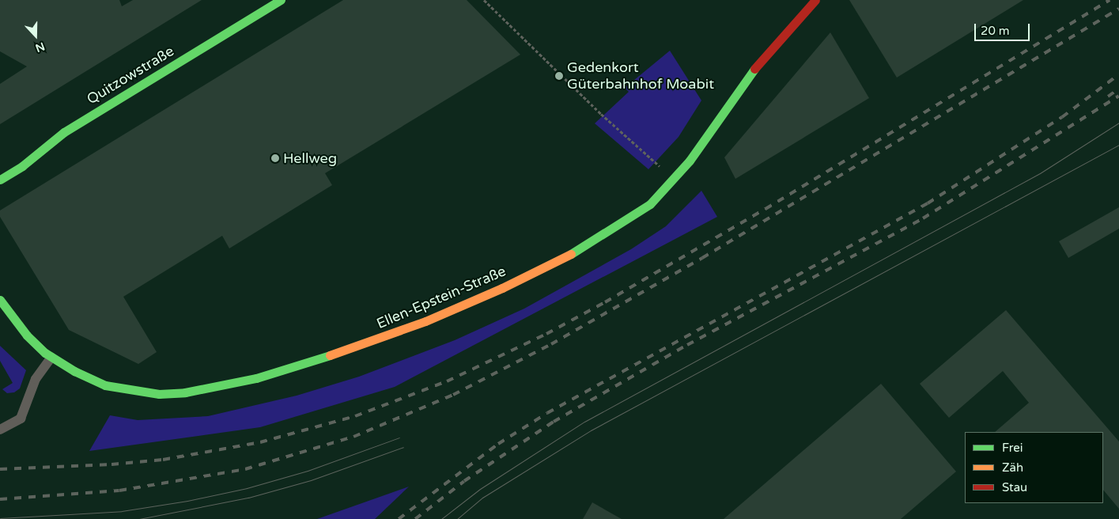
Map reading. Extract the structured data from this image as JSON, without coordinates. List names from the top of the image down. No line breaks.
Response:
{"streets":{"main road":["Quitzowstraße","Ellen-Epstein-Straße"]},"places":["Gedenkort Güterbahnhof Moabit","Hellweg"],"legend":["Frei","Zäh","Stau"],"scale_bar":"20 m","north":"bottom"}
